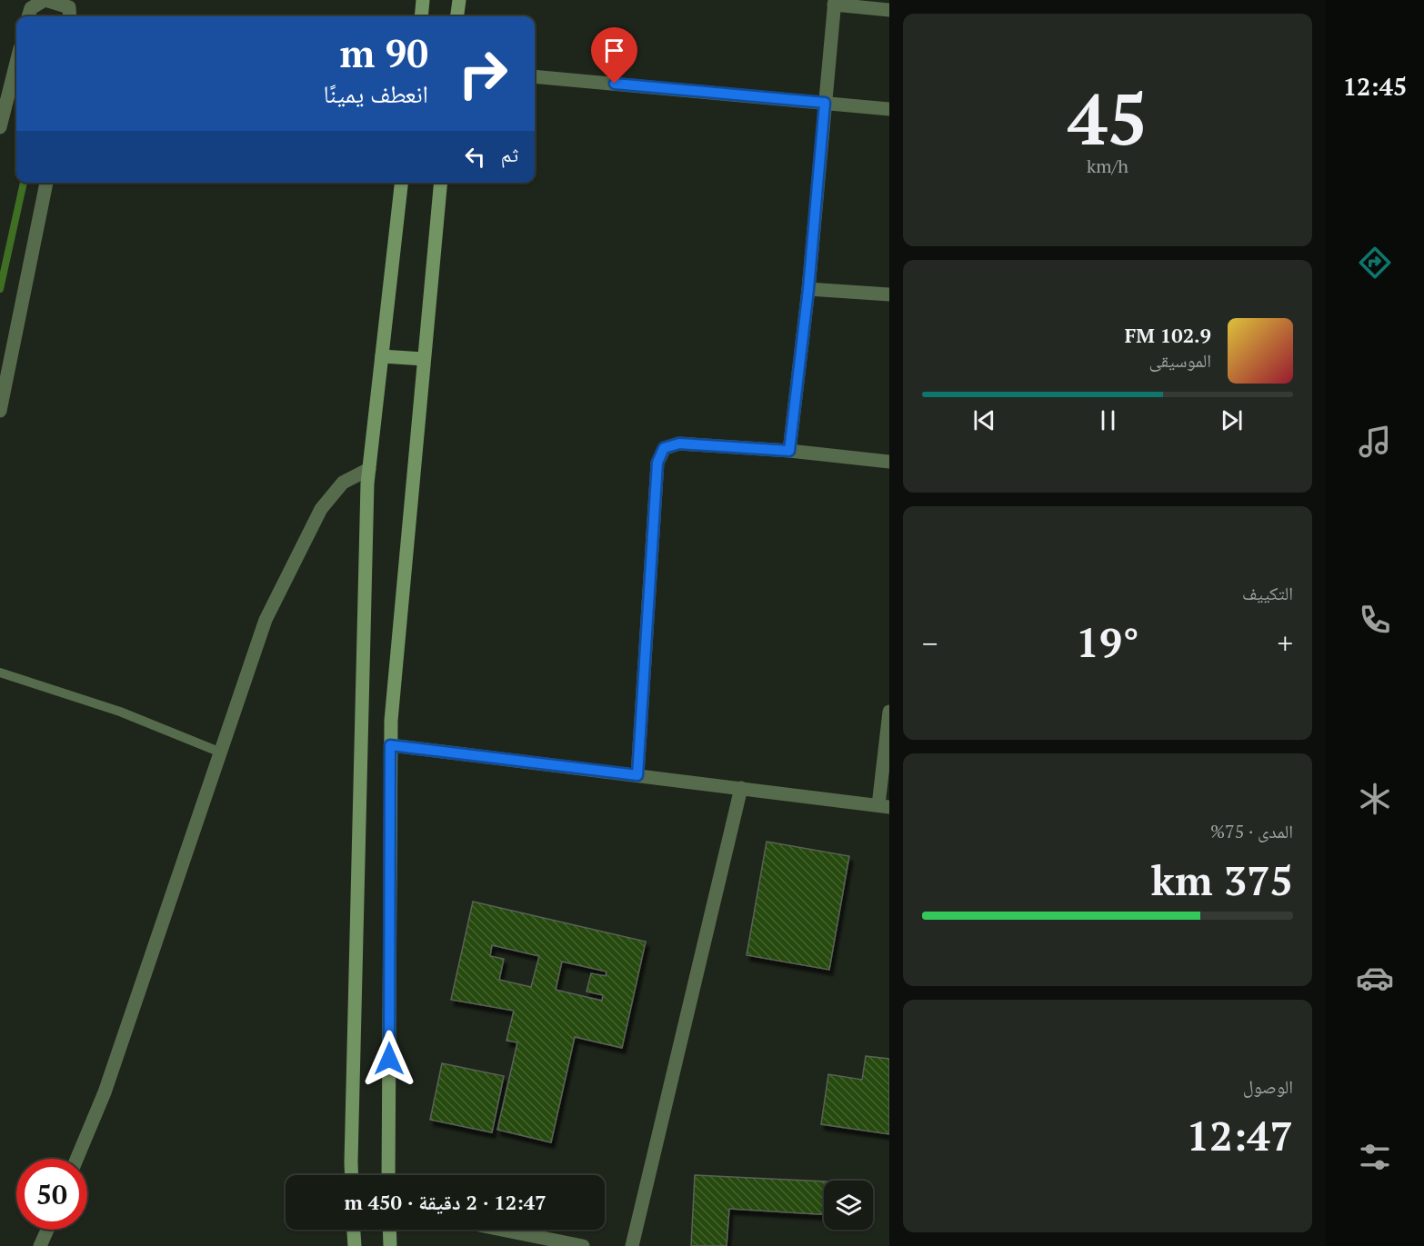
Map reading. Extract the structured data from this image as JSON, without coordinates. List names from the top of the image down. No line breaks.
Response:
{"page":{"tabs":"12:45","tile":[["45","km/h"],"التكييف",["المدى · 75%","375 km"],["الوصول","12:47"]],"turn":["90 m","انعطف يمينًا"],"then":"ثم","song":["102.9 FM","الموسيقى"],"heat":["−","19°","+"],"limit":"50","trip":"12:47 · 2 دقيقة · 450 m"}}
